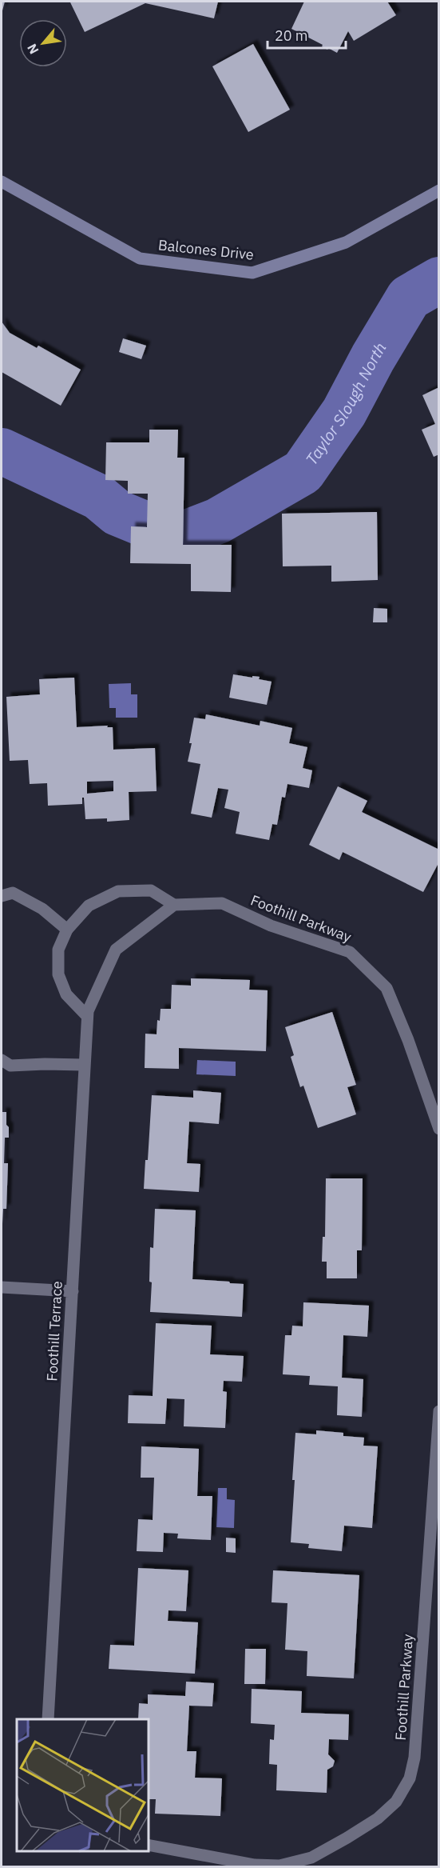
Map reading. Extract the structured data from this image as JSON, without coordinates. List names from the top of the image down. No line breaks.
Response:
{"streets":{"street":["Balcones Drive","Foothill Parkway","Foothill Terrace"]},"crossings":[["Foothill Parkway","Foothill Terrace"]],"water":["Taylor Slough North"],"scale_bar":"20 m","north":"bottom left"}
